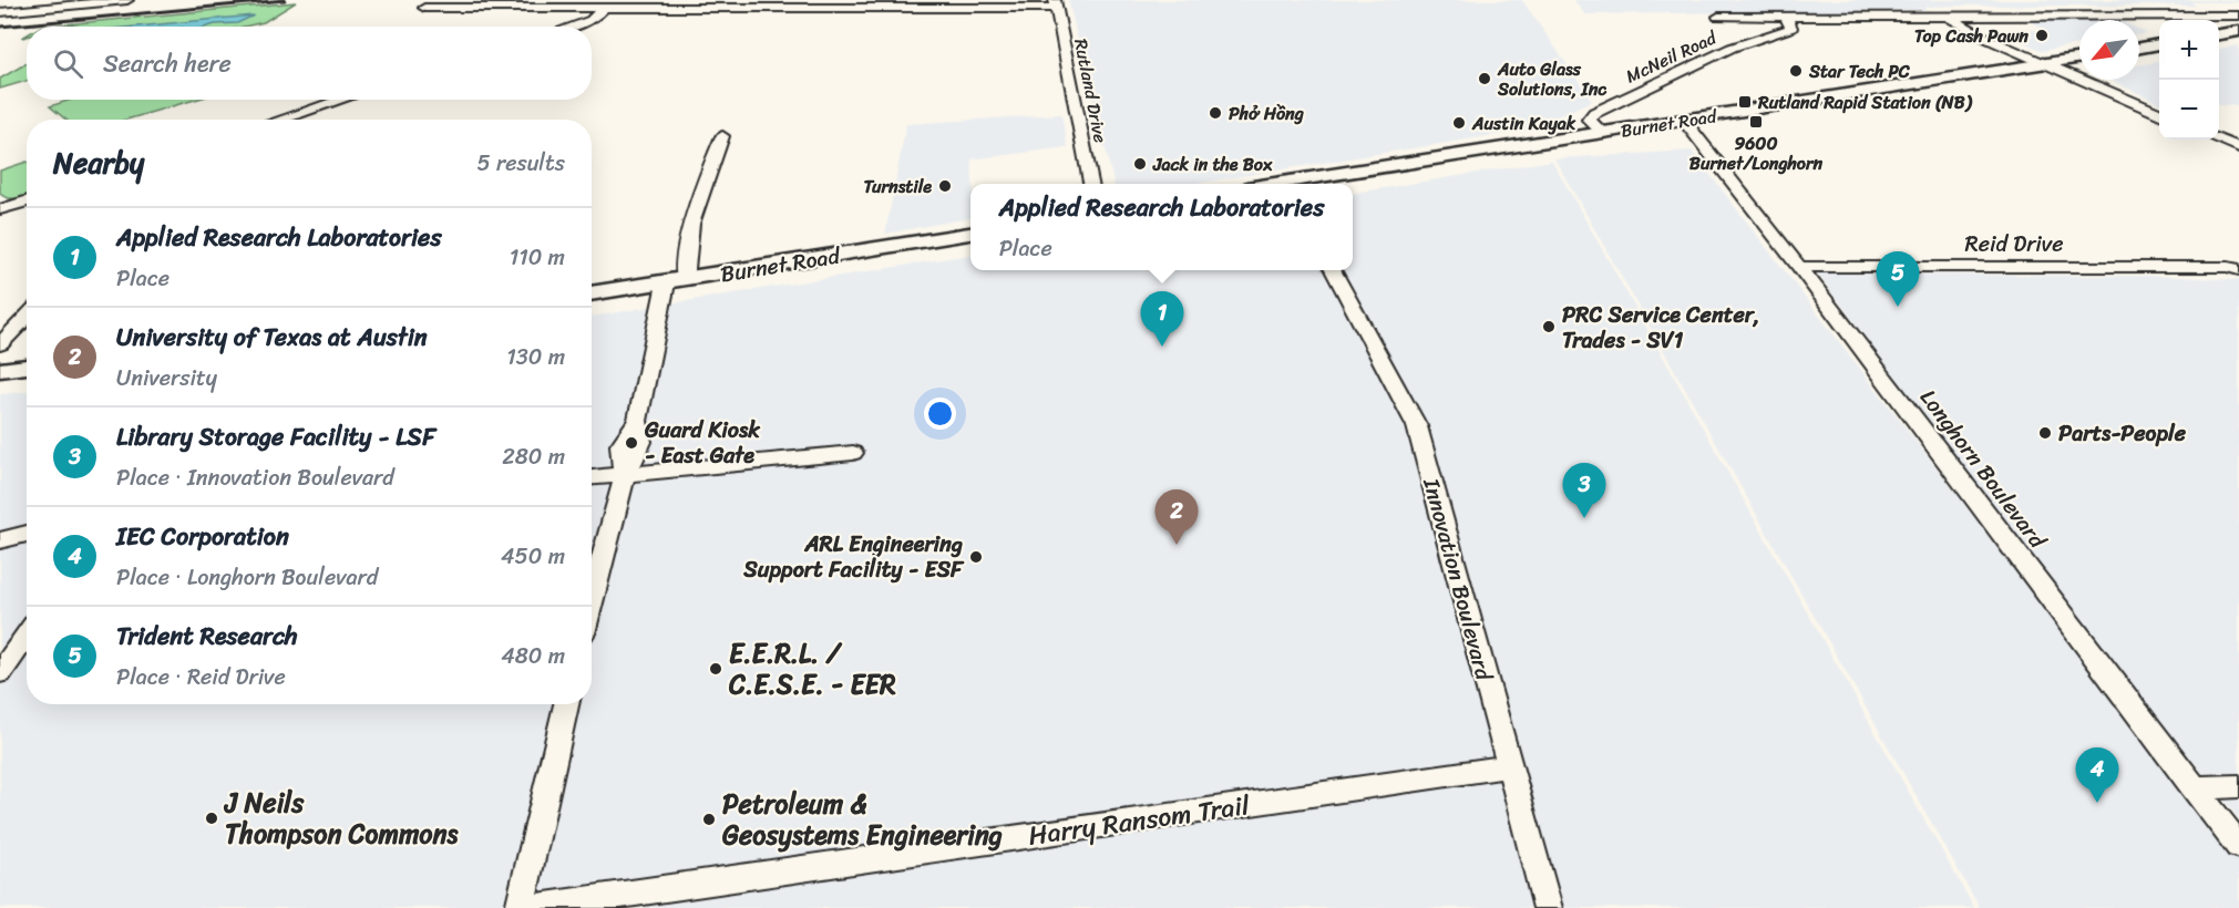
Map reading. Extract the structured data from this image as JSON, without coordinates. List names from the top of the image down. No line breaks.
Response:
{"streets":{"main road":["Burnet Road"],"street":["McNeil Road","Rutland Drive","Reid Drive","Longhorn Boulevard","Innovation Boulevard","Harry Ransom Trail"]},"crossings":[["McNeil Road","Burnet Road"],["Burnet Road","Longhorn Boulevard"],["Reid Drive","Longhorn Boulevard"],["Innovation Boulevard","Harry Ransom Trail"]],"places":{"other":["Top Cash Pawn","Star Tech PC","Auto Glass Solutions, Inc","Phở Hồng","Austin Kayak","Jack in the Box","Turnstile","PRC Service Center, Trades - SV1","Parts-People","Guard Kiosk - East Gate","ARL Engineering Support Facility - ESF","E.E.R.L. / C.E.S.E. - EER","J Neils Thompson Commons","Petroleum & Geosystems Engineering"],"transit":["Rutland Rapid Station (NB)","9600 Burnet/Longhorn"]},"north":"bottom left","page":{"map_buttons":["+","−"],"search":"Search here","heading":["Nearby","5 results"],"popup":["Applied Research Laboratories","Place"],"list":[{"mark":"1","name":"Applied Research Laboratories","note":"Place","value":"110 m"},{"mark":"2","name":"University of Texas at Austin","note":"University","value":"130 m"},{"mark":"3","name":"Library Storage Facility - LSF","note":"Place · Innovation Boulevard","value":"280 m"},{"mark":"4","name":"IEC Corporation","note":"Place · Longhorn Boulevard","value":"450 m"},{"mark":"5","name":"Trident Research","note":"Place · Reid Drive","value":"480 m"}],"pins":["5","1","3","2","4"]}}
